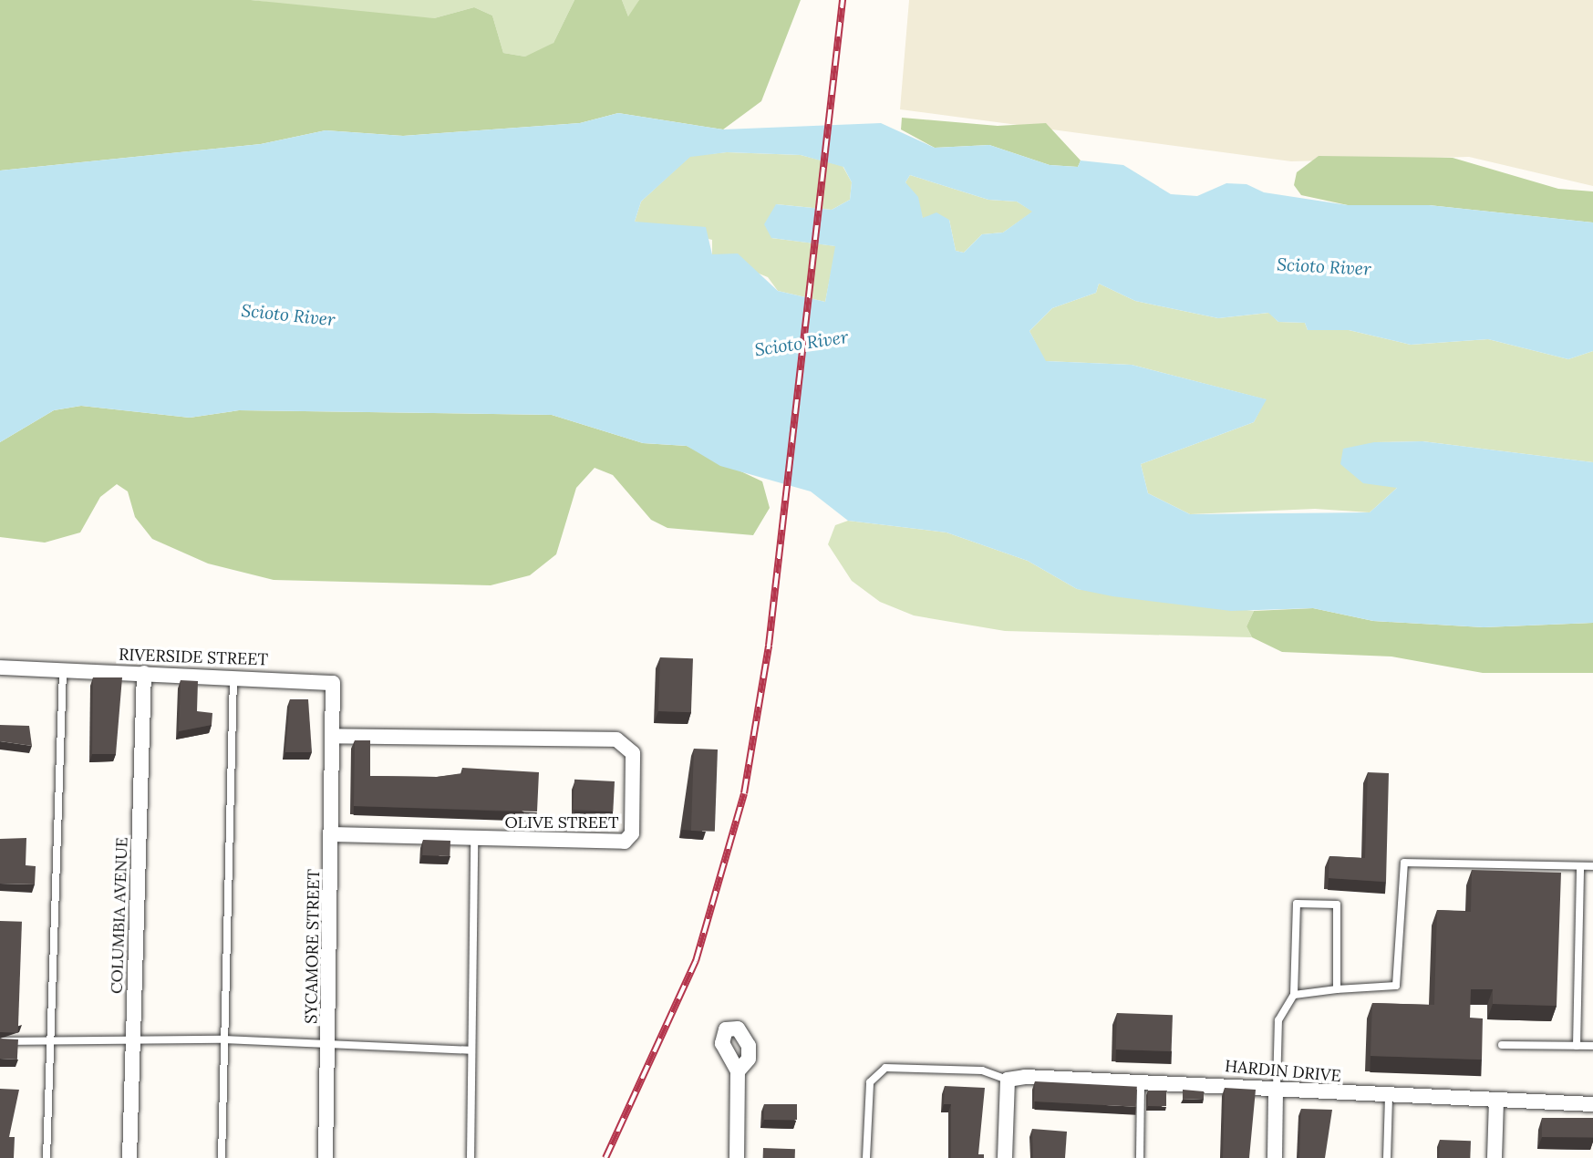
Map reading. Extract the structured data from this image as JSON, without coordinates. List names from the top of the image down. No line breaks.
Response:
{"streets":{"street":["RIVERSIDE STREET","OLIVE STREET","COLUMBIA AVENUE","SYCAMORE STREET","HARDIN DRIVE"]},"crossings":[["RIVERSIDE STREET","OLIVE STREET"],["RIVERSIDE STREET","COLUMBIA AVENUE"],["RIVERSIDE STREET","SYCAMORE STREET"],["OLIVE STREET","SYCAMORE STREET"]],"water":["Scioto River"]}
